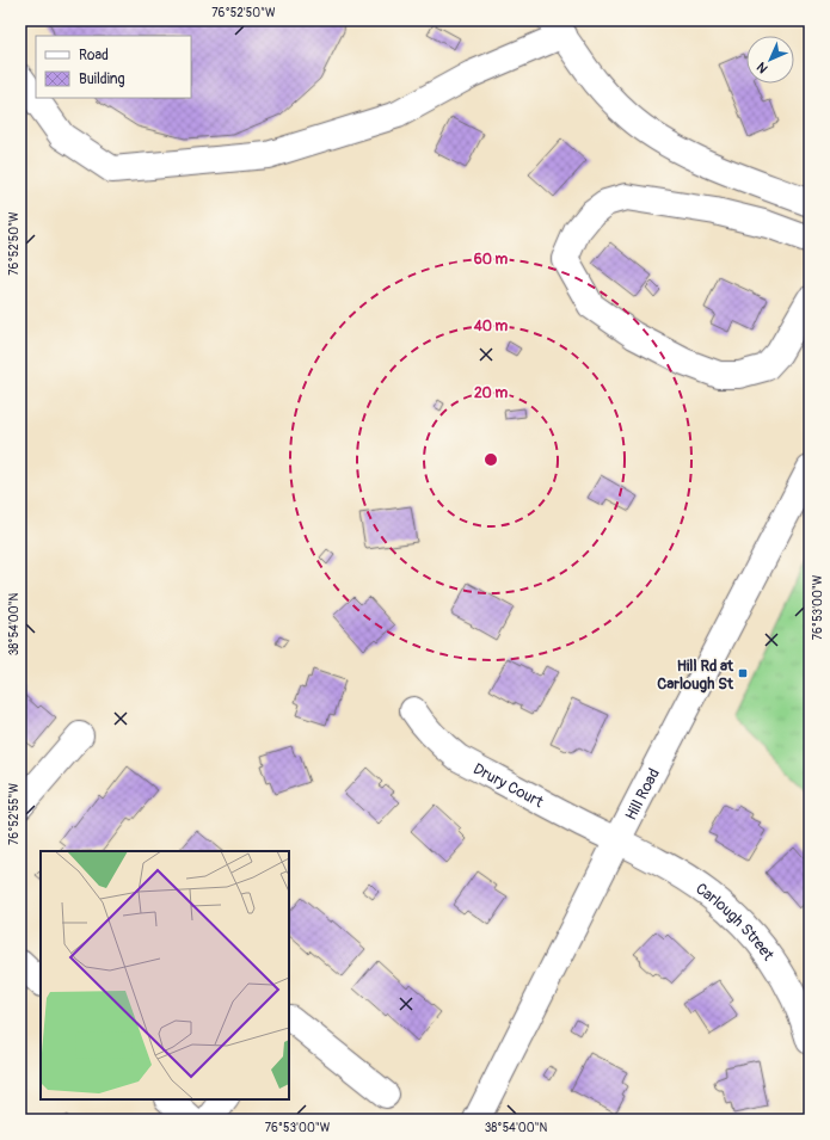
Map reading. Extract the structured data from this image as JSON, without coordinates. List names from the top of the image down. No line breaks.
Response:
{"streets":{"street":["Drury Court","Hill Road","Carlough Street"]},"crossings":[["Drury Court","Hill Road"],["Drury Court","Carlough Street"],["Hill Road","Carlough Street"]],"places":{"transit":["Hill Rd at Carlough St"]},"legend":["Road","Building"],"north":"bottom left","coordinates":["76°52'50\"W","76°53'00\"W","38°54'00\"N","76°52'55\"W"],"rings":["60 m","40 m","20 m"]}
